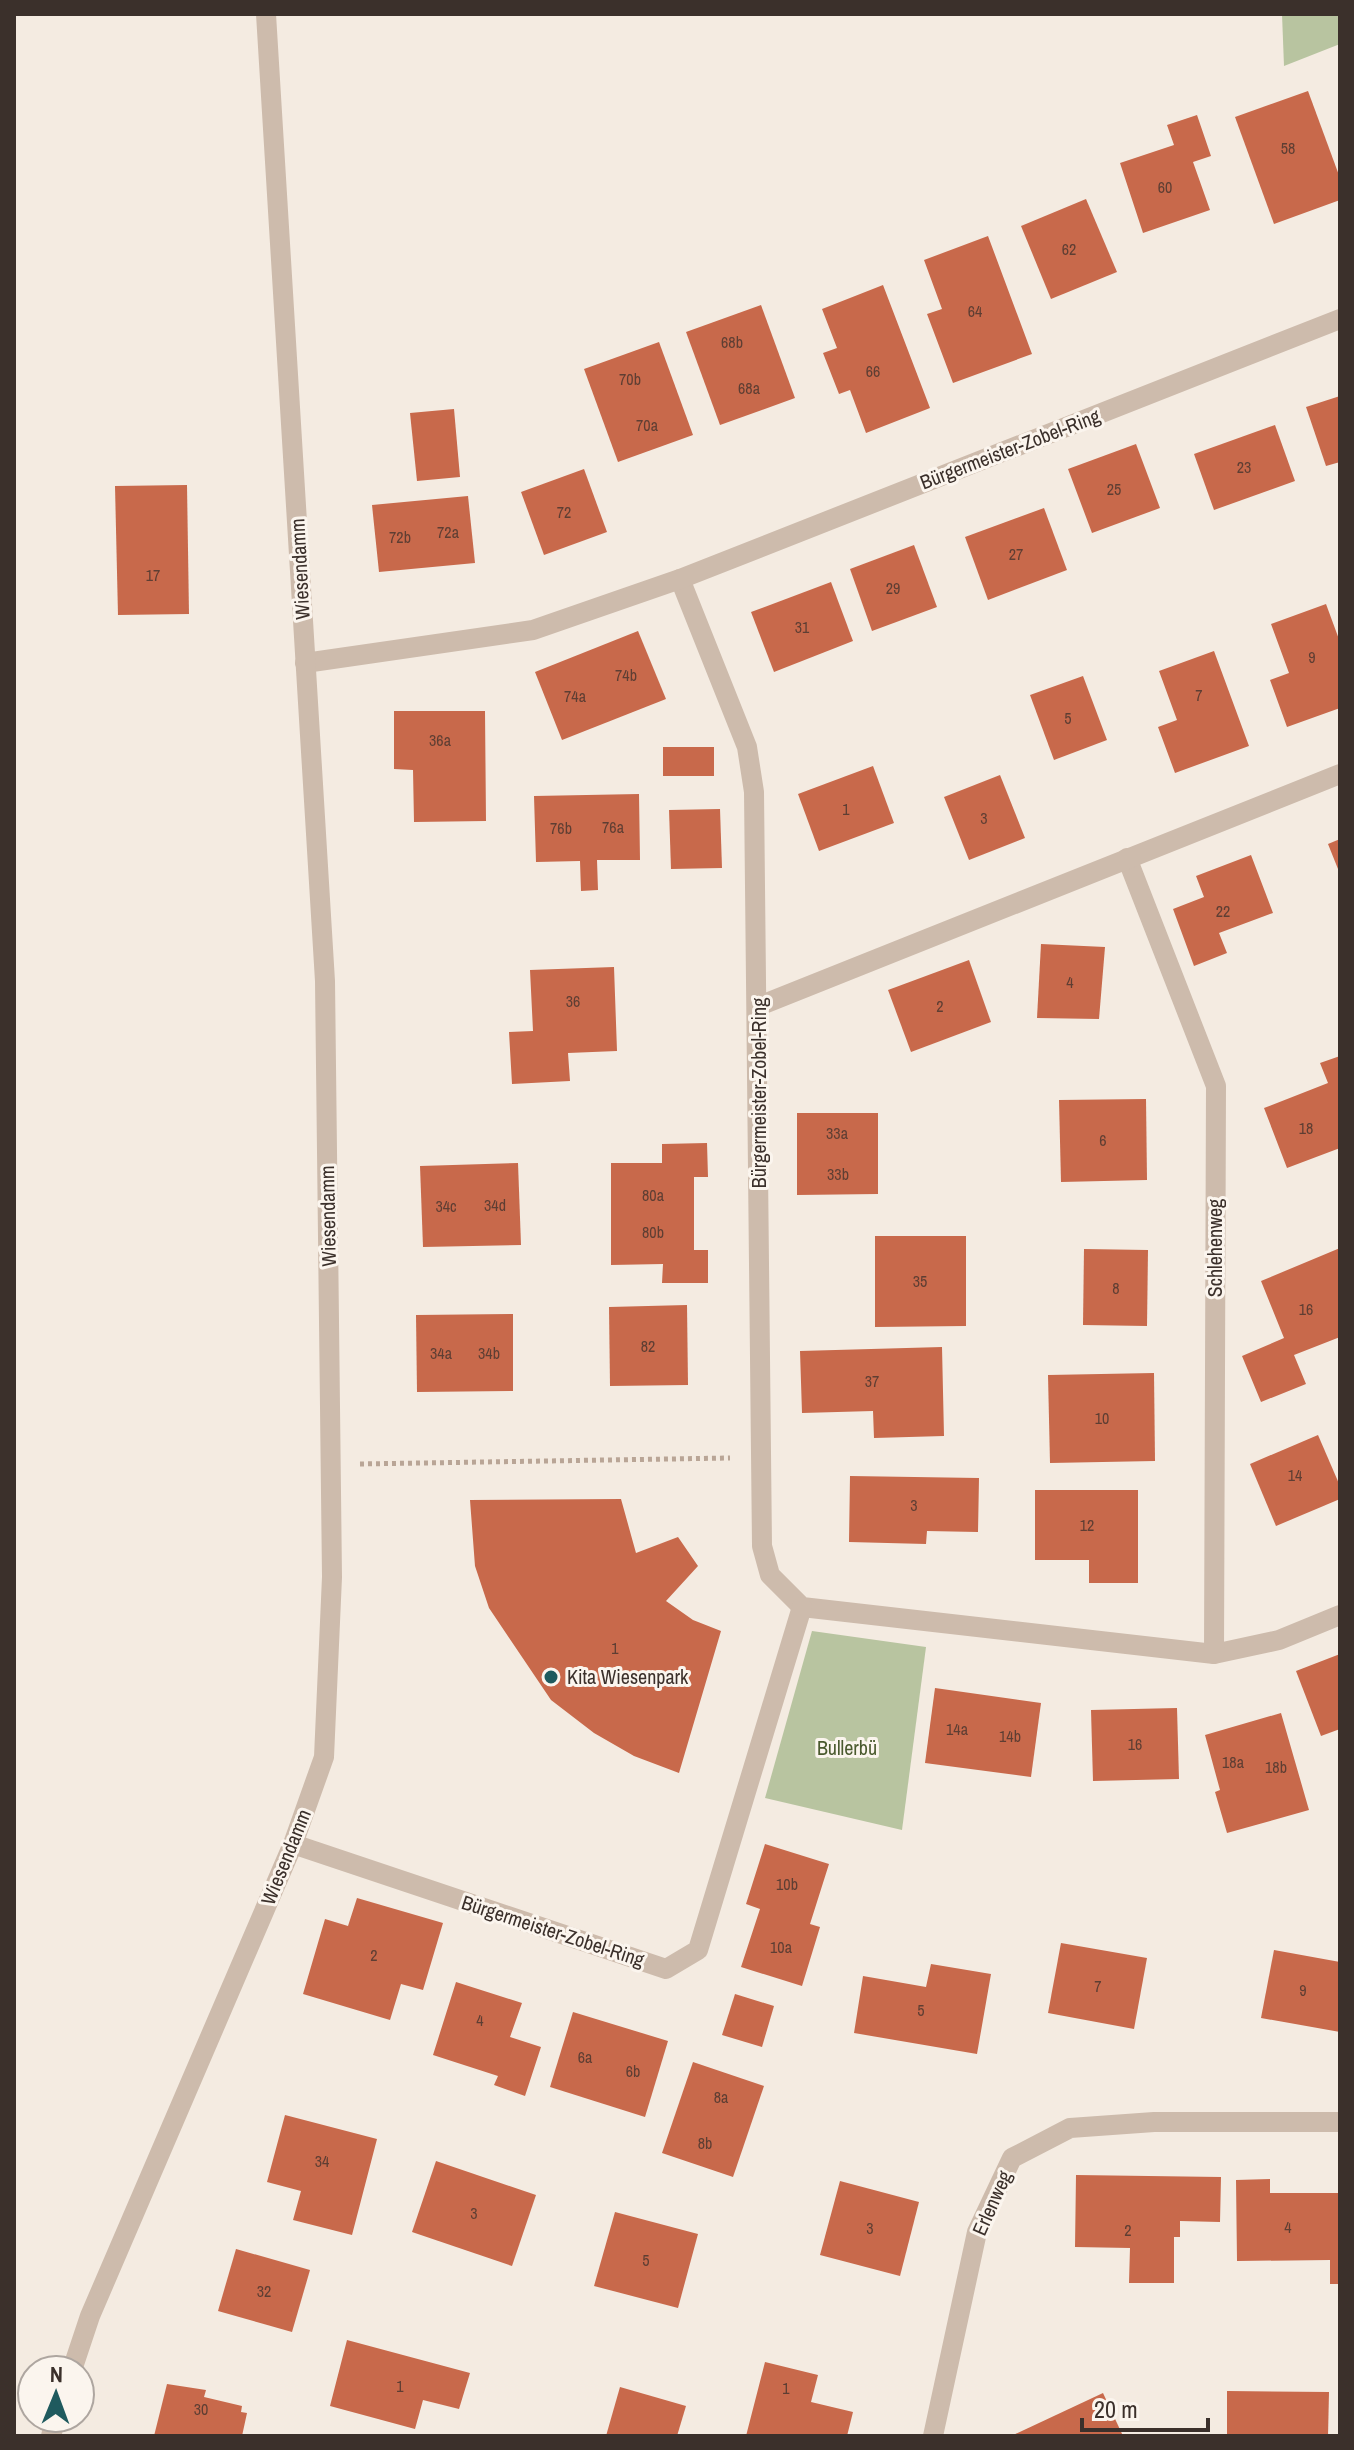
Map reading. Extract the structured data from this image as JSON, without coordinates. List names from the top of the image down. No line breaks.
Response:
{"streets":{"street":["Bürgermeister-Zobel-Ring","Wiesendamm","Schlehenweg","Erlenweg"]},"crossings":[["Bürgermeister-Zobel-Ring","Wiesendamm"]],"parks":["Bullerbü"],"places":["Kita Wiesenpark"],"house_numbers":["58","60","62","64","68b","66","70b","68a","70a","23","25","72","72a","72b","27","17","29","31","9","74b","7","74a","5","36a","1","3","76a","76b","22","4","36","2","18","33a","6","33b","80a","34d","34c","80b","35","8","16","82","34a","34b","37","10","14","3","12","1","14a","14b","16","18a","18b","10b","10a","2","7","9","5","4","6a","6b","8a","8b","34","3","4","3","2","5","32","1","1","30"],"scale_bar":"20 m","north":"top"}
